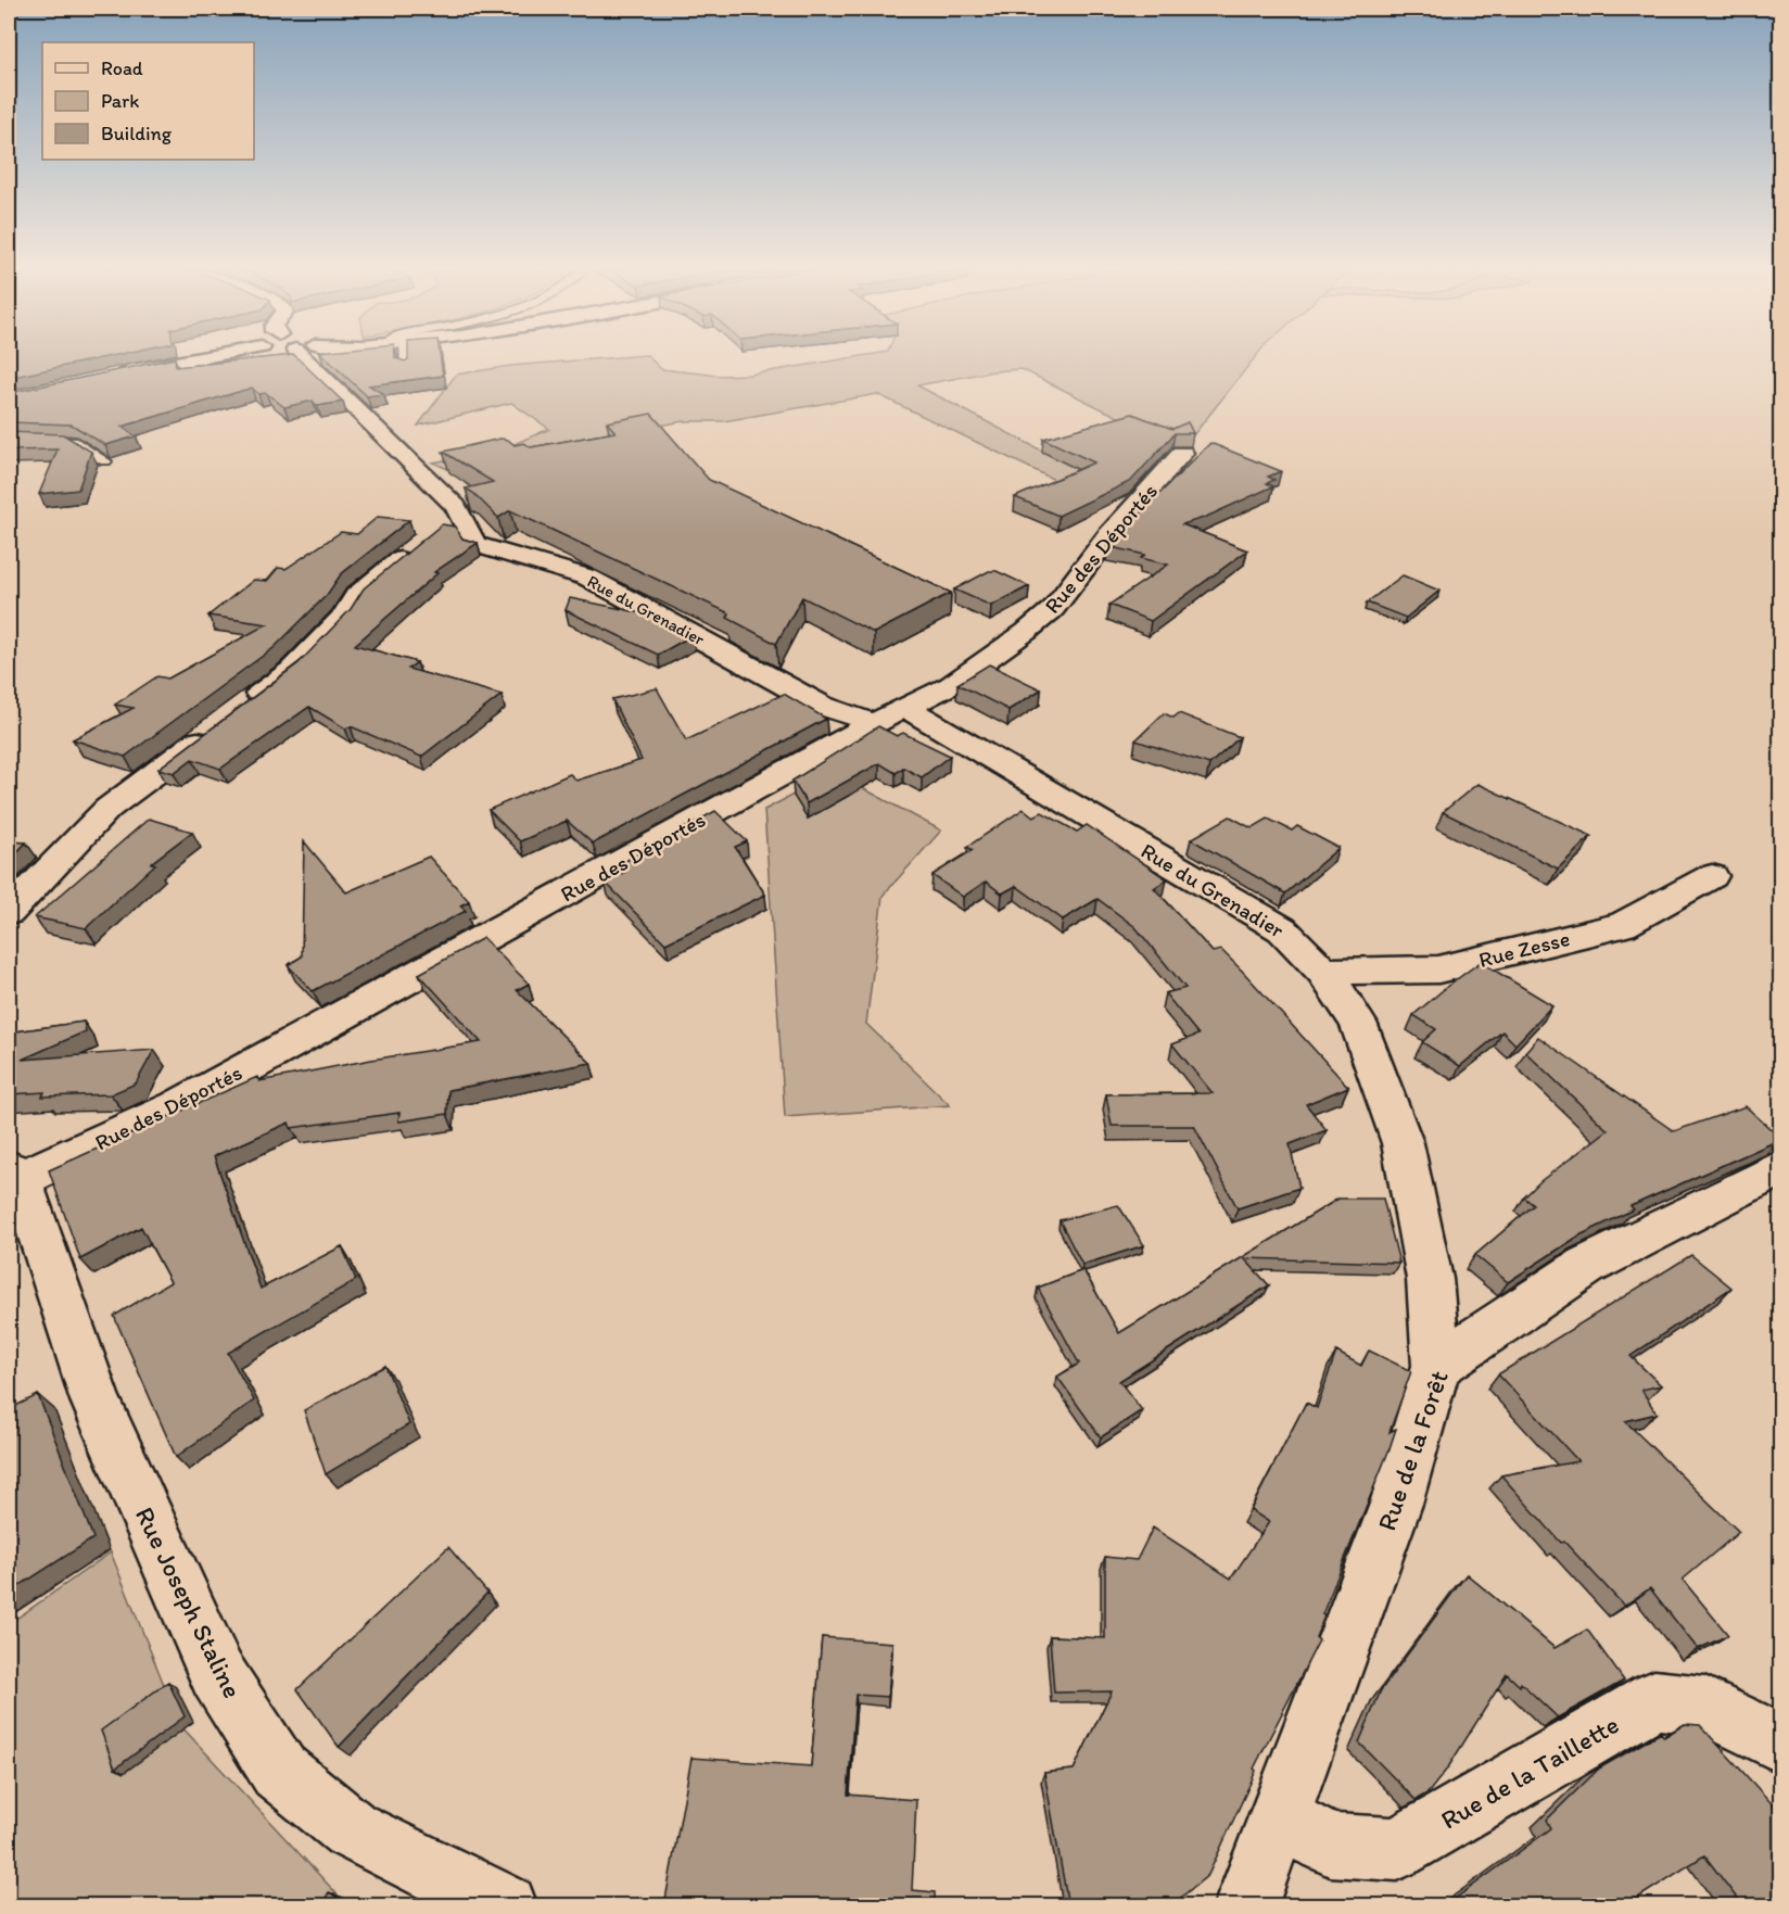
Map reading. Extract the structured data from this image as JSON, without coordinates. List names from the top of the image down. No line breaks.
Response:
{"streets":{"street":["Rue des Déportés","Rue du Grenadier","Rue Zesse","Rue de la Forêt","Rue Joseph Staline","Rue de la Taillette"]},"crossings":[["Rue des Déportés","Rue du Grenadier"],["Rue des Déportés","Rue Joseph Staline"],["Rue du Grenadier","Rue Zesse"],["Rue du Grenadier","Rue de la Forêt"],["Rue de la Forêt","Rue de la Taillette"]],"legend":["Road","Park","Building"]}
